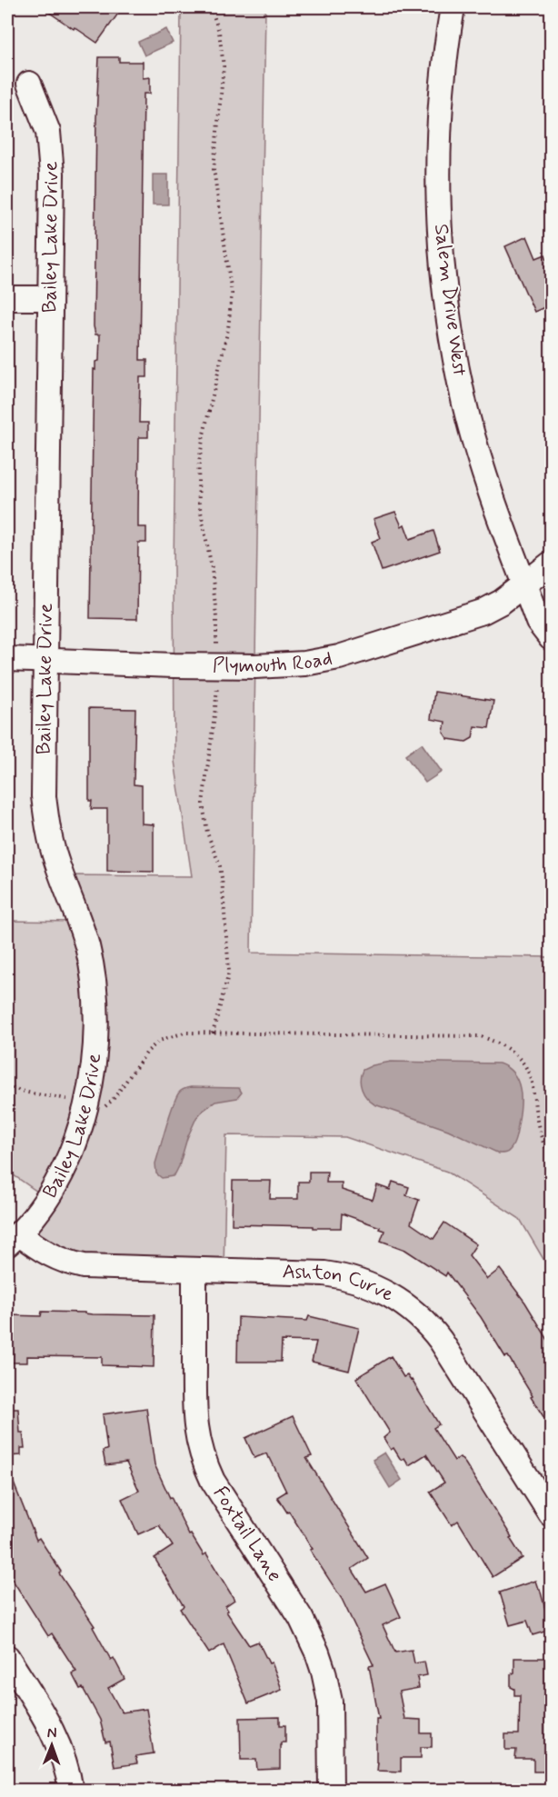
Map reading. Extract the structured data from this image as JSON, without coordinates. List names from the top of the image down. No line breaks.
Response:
{"streets":{"street":["Bailey Lake Drive","Salem Drive West","Plymouth Road","Ashton Curve","Foxtail Lane"]},"crossings":[["Bailey Lake Drive","Plymouth Road"],["Bailey Lake Drive","Ashton Curve"],["Salem Drive West","Plymouth Road"],["Ashton Curve","Foxtail Lane"]],"north":"top"}
